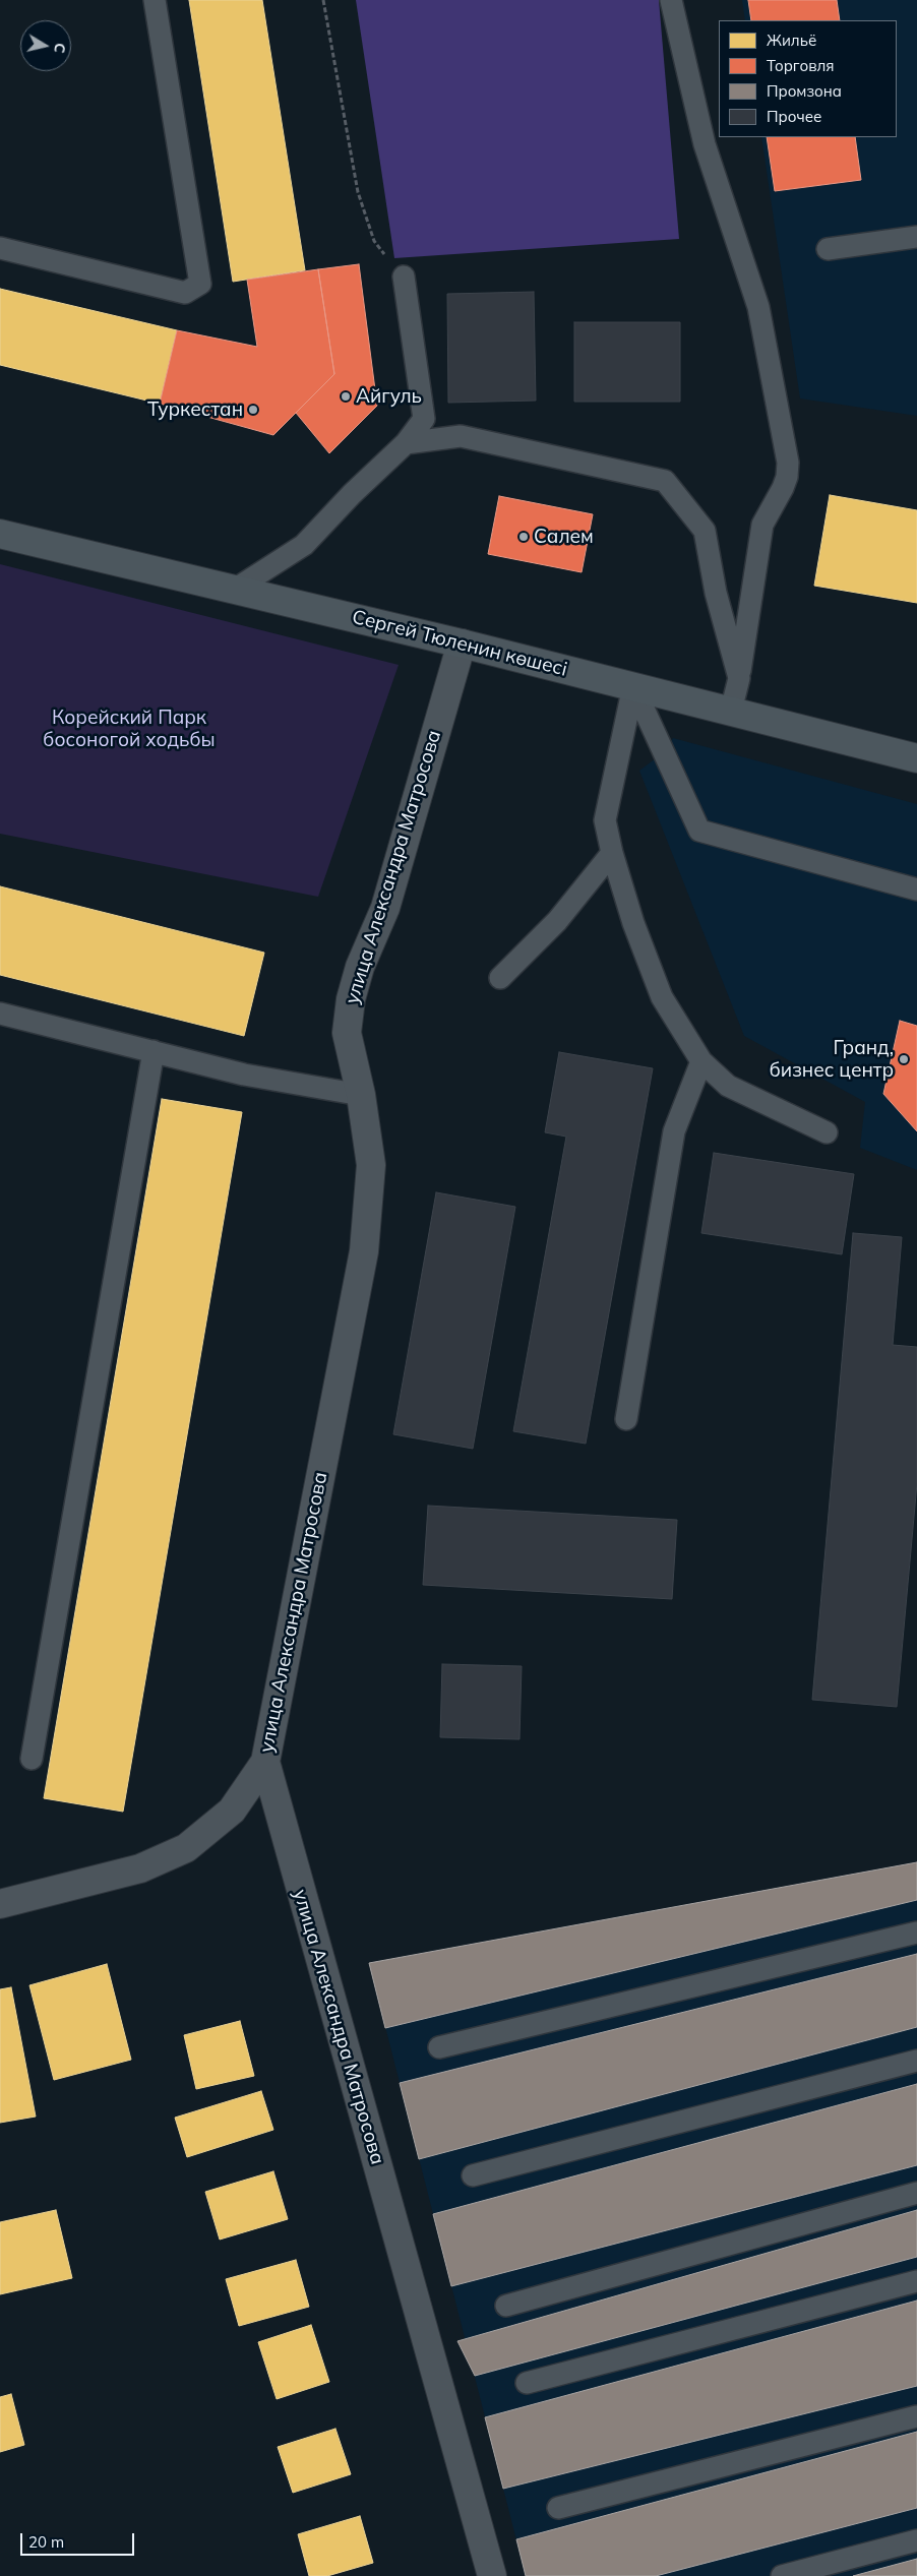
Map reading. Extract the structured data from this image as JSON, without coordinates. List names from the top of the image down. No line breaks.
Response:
{"streets":{"main road":["Сергей Тюленин көшесі"],"street":["улица Александра Матросова"]},"crossings":[["Сергей Тюленин көшесі","улица Александра Матросова"]],"parks":["Корейский Парк босоногой ходьбы"],"places":["Айгуль","Туркестан","Салем","Гранд, бизнес центр"],"legend":["Жильё","Торговля","Промзона","Прочее"],"scale_bar":"20 m","north":"right"}
